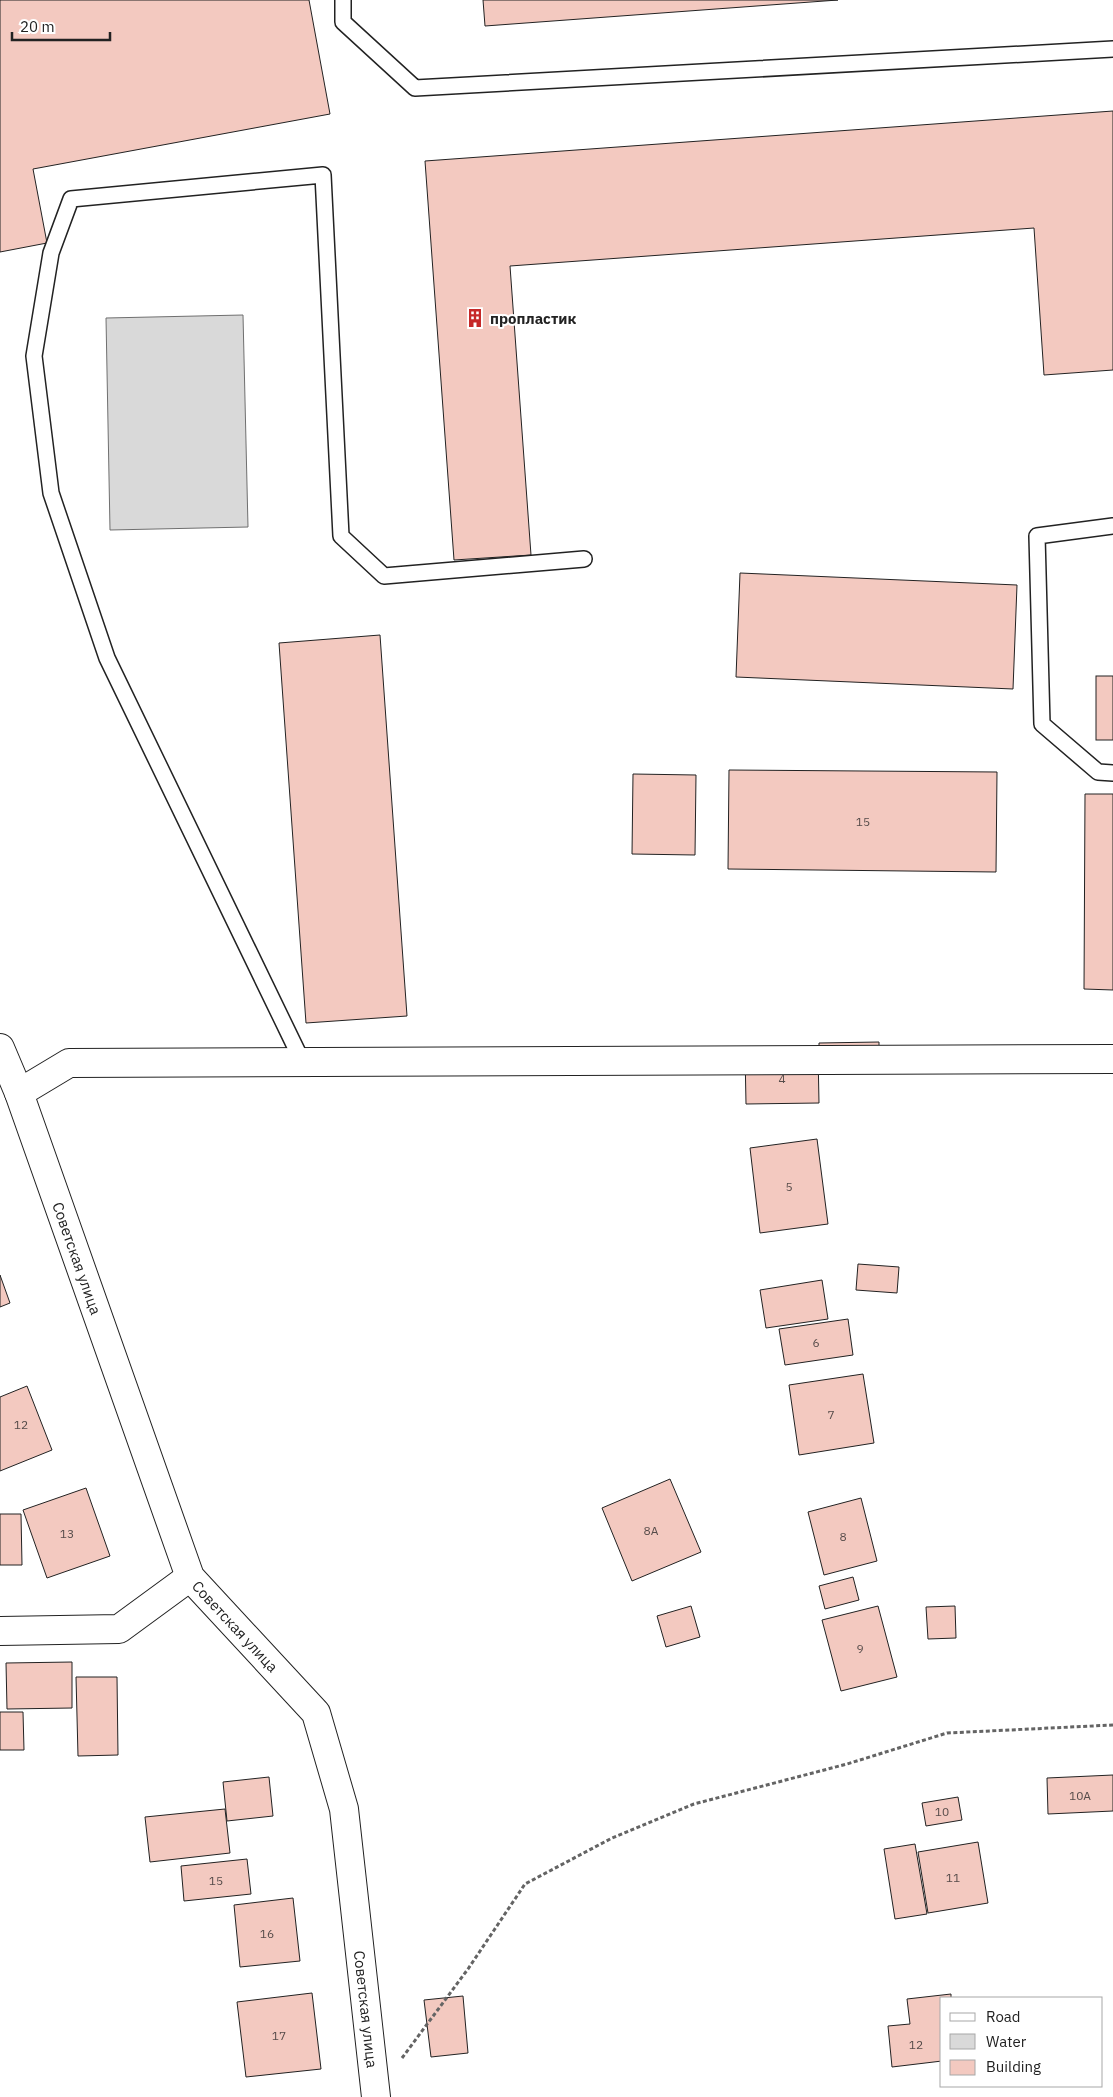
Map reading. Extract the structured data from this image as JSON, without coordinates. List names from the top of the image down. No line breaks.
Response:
{"streets":{"street":["Советская улица"]},"places":{"building":["пропластик"]},"house_numbers":["15","4","5","6","7","12","8А","13","8","9","10А","10","11","15","16","17","12"],"legend":["Road","Water","Building"],"scale_bar":"20 m"}
